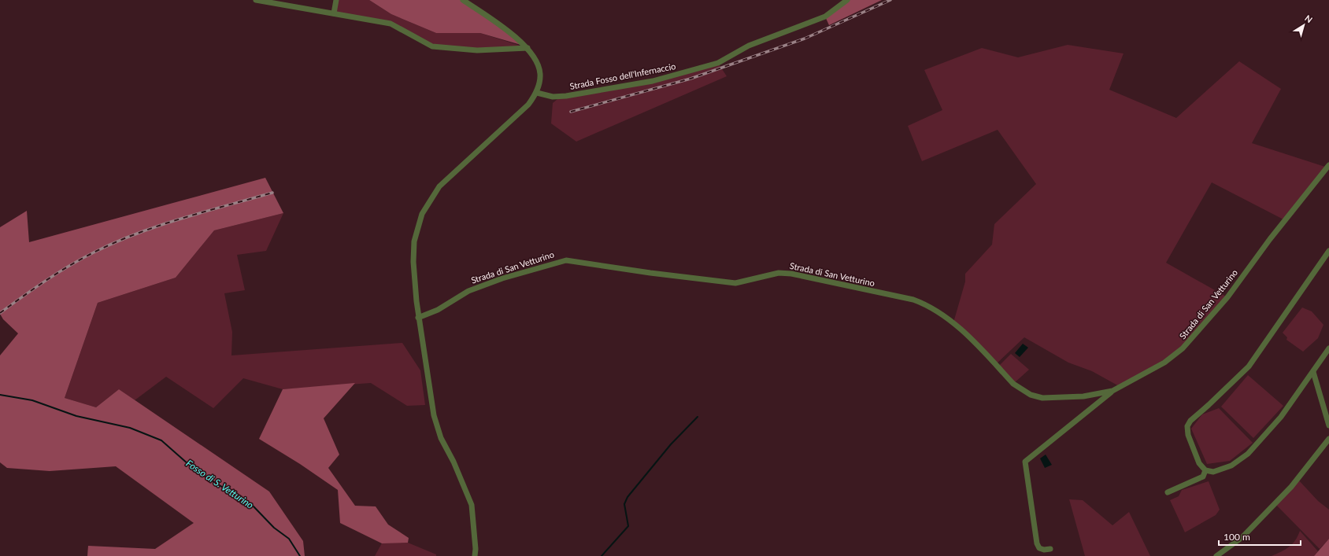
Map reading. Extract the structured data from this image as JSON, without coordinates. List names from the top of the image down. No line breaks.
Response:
{"streets":{"street":["Strada Fosso dell'Infernaccio","Strada di San Vetturino"]},"water":["Fosso di S. Vetturino"],"scale_bar":"100 m","north":"top right"}
